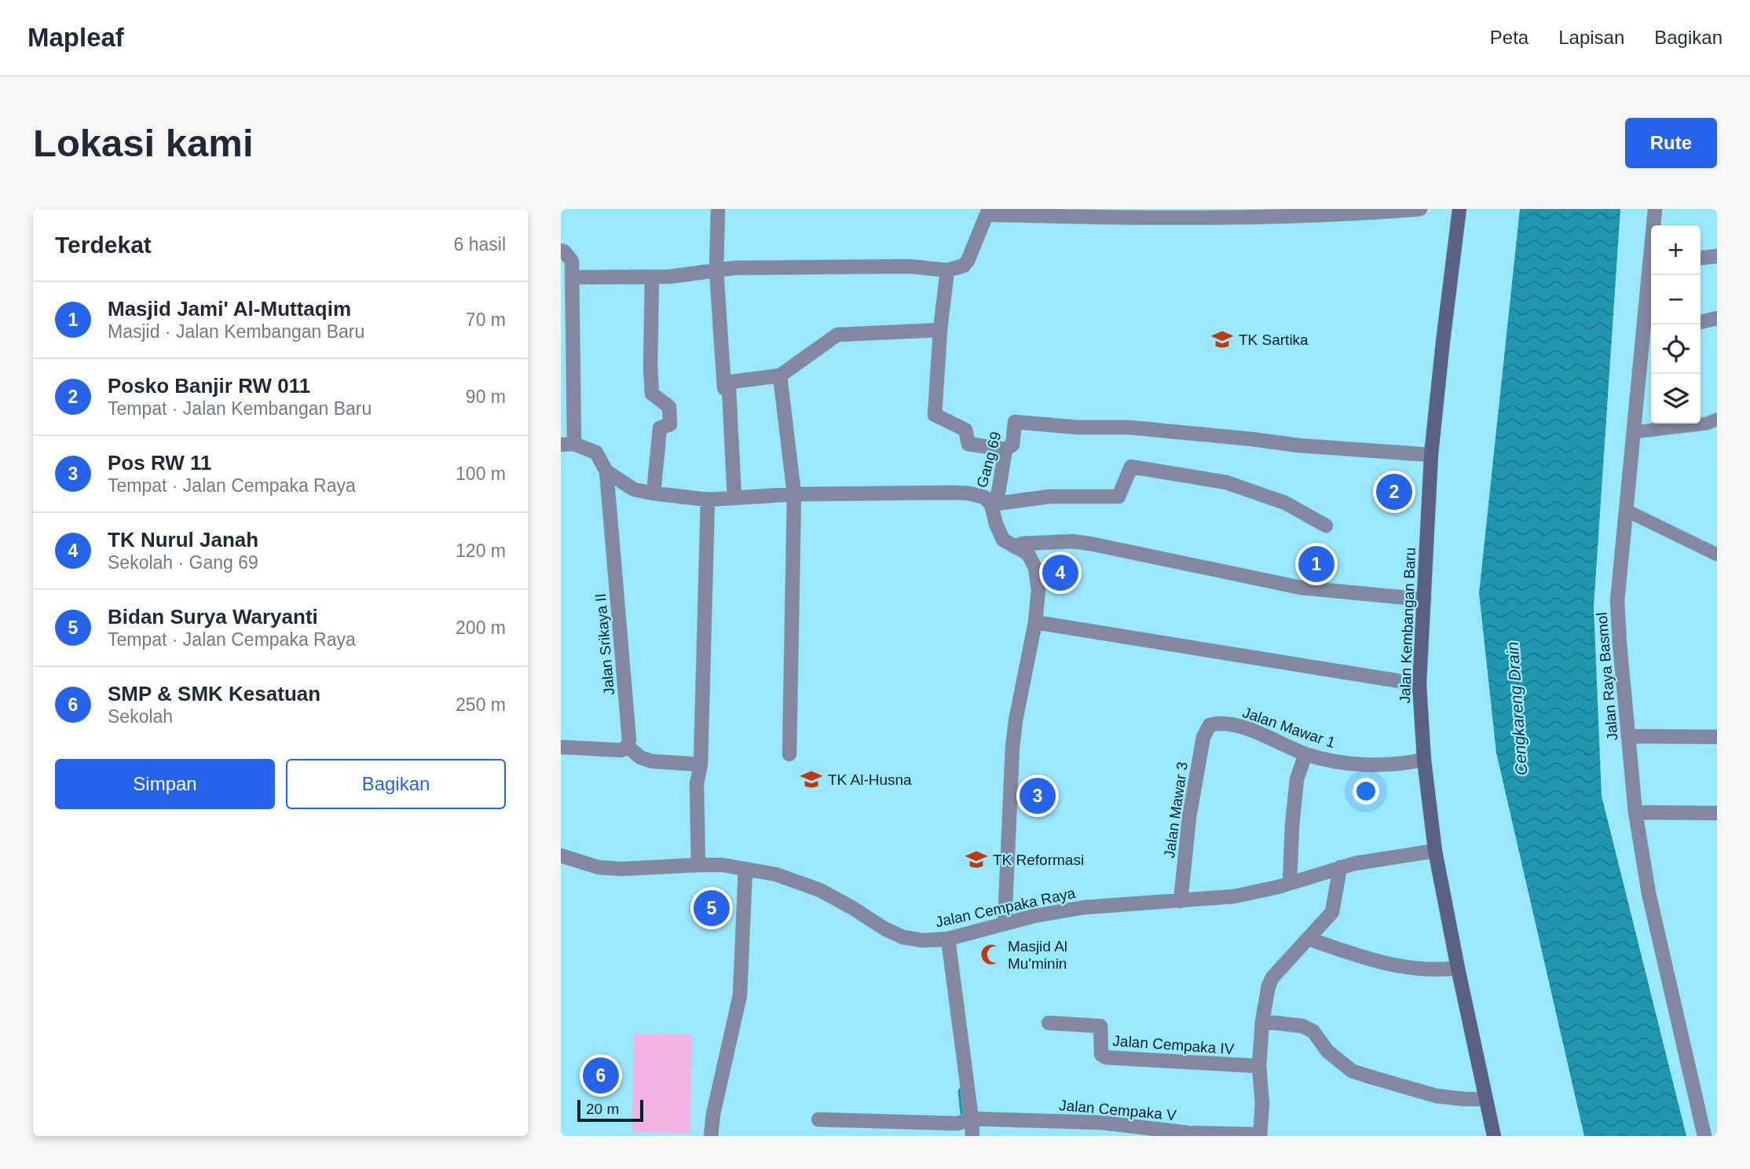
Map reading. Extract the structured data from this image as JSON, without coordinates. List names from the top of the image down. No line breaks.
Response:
{"streets":{"main road":["Jalan Kembangan Baru"],"street":["Gang 69","Jalan Srikaya II","Jalan Raya Basmol","Jalan Mawar 1","Jalan Mawar 3","Jalan Cempaka Raya","Jalan Cempaka IV","Jalan Cempaka V"]},"crossings":[["Gang 69","Jalan Kembangan Baru"],["Jalan Kembangan Baru","Jalan Mawar 1"],["Jalan Kembangan Baru","Jalan Cempaka Raya"],["Jalan Mawar 1","Jalan Mawar 3"],["Jalan Mawar 3","Jalan Cempaka Raya"]],"water":["Cengkareng Drain"],"places":{"school or university":["TK Sartika","TK Al-Husna","TK Reformasi"],"mosque":["Masjid Al Mu'minin"]},"scale_bar":"20 m","page":{"header":"Mapleaf","nav":["Peta","Lapisan","Bagikan"],"buttons":["Rute",["Simpan","Bagikan"]],"title":"Lokasi kami","heading":["Terdekat","6 hasil"],"map_buttons":["+","−"],"list":[{"mark":"1","name":"Masjid Jami' Al-Muttaqim","note":"Masjid · Jalan Kembangan Baru","value":"70 m"},{"mark":"2","name":"Posko Banjir RW 011","note":"Tempat · Jalan Kembangan Baru","value":"90 m"},{"mark":"3","name":"Pos RW 11","note":"Tempat · Jalan Cempaka Raya","value":"100 m"},{"mark":"4","name":"TK Nurul Janah","note":"Sekolah · Gang 69","value":"120 m"},{"mark":"5","name":"Bidan Surya Waryanti","note":"Tempat · Jalan Cempaka Raya","value":"200 m"},{"mark":"6","name":"SMP & SMK Kesatuan","note":"Sekolah","value":"250 m"}],"pins":["2","1","4","3","5","6"],"scale":"20 m"}}
